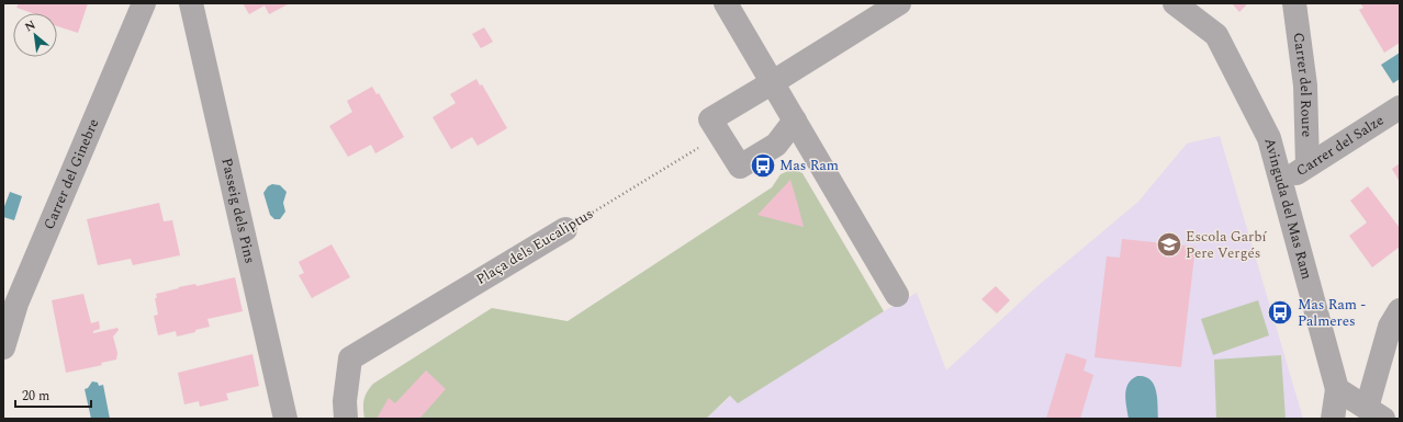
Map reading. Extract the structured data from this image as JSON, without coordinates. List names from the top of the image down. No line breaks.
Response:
{"streets":{"street":["Carrer del Roure","Carrer del Salze","Carrer del Ginebre","Avinguda del Mas Ram","Passeig dels Pins","Plaça dels Eucaliptus"]},"crossings":[["Carrer del Roure","Carrer del Salze"],["Carrer del Salze","Avinguda del Mas Ram"]],"places":{"bus stop":["Mas Ram","Mas Ram - Palmeres"],"school or university":["Escola Garbí Pere Vergés"]},"scale_bar":"20 m","north":"top left"}
